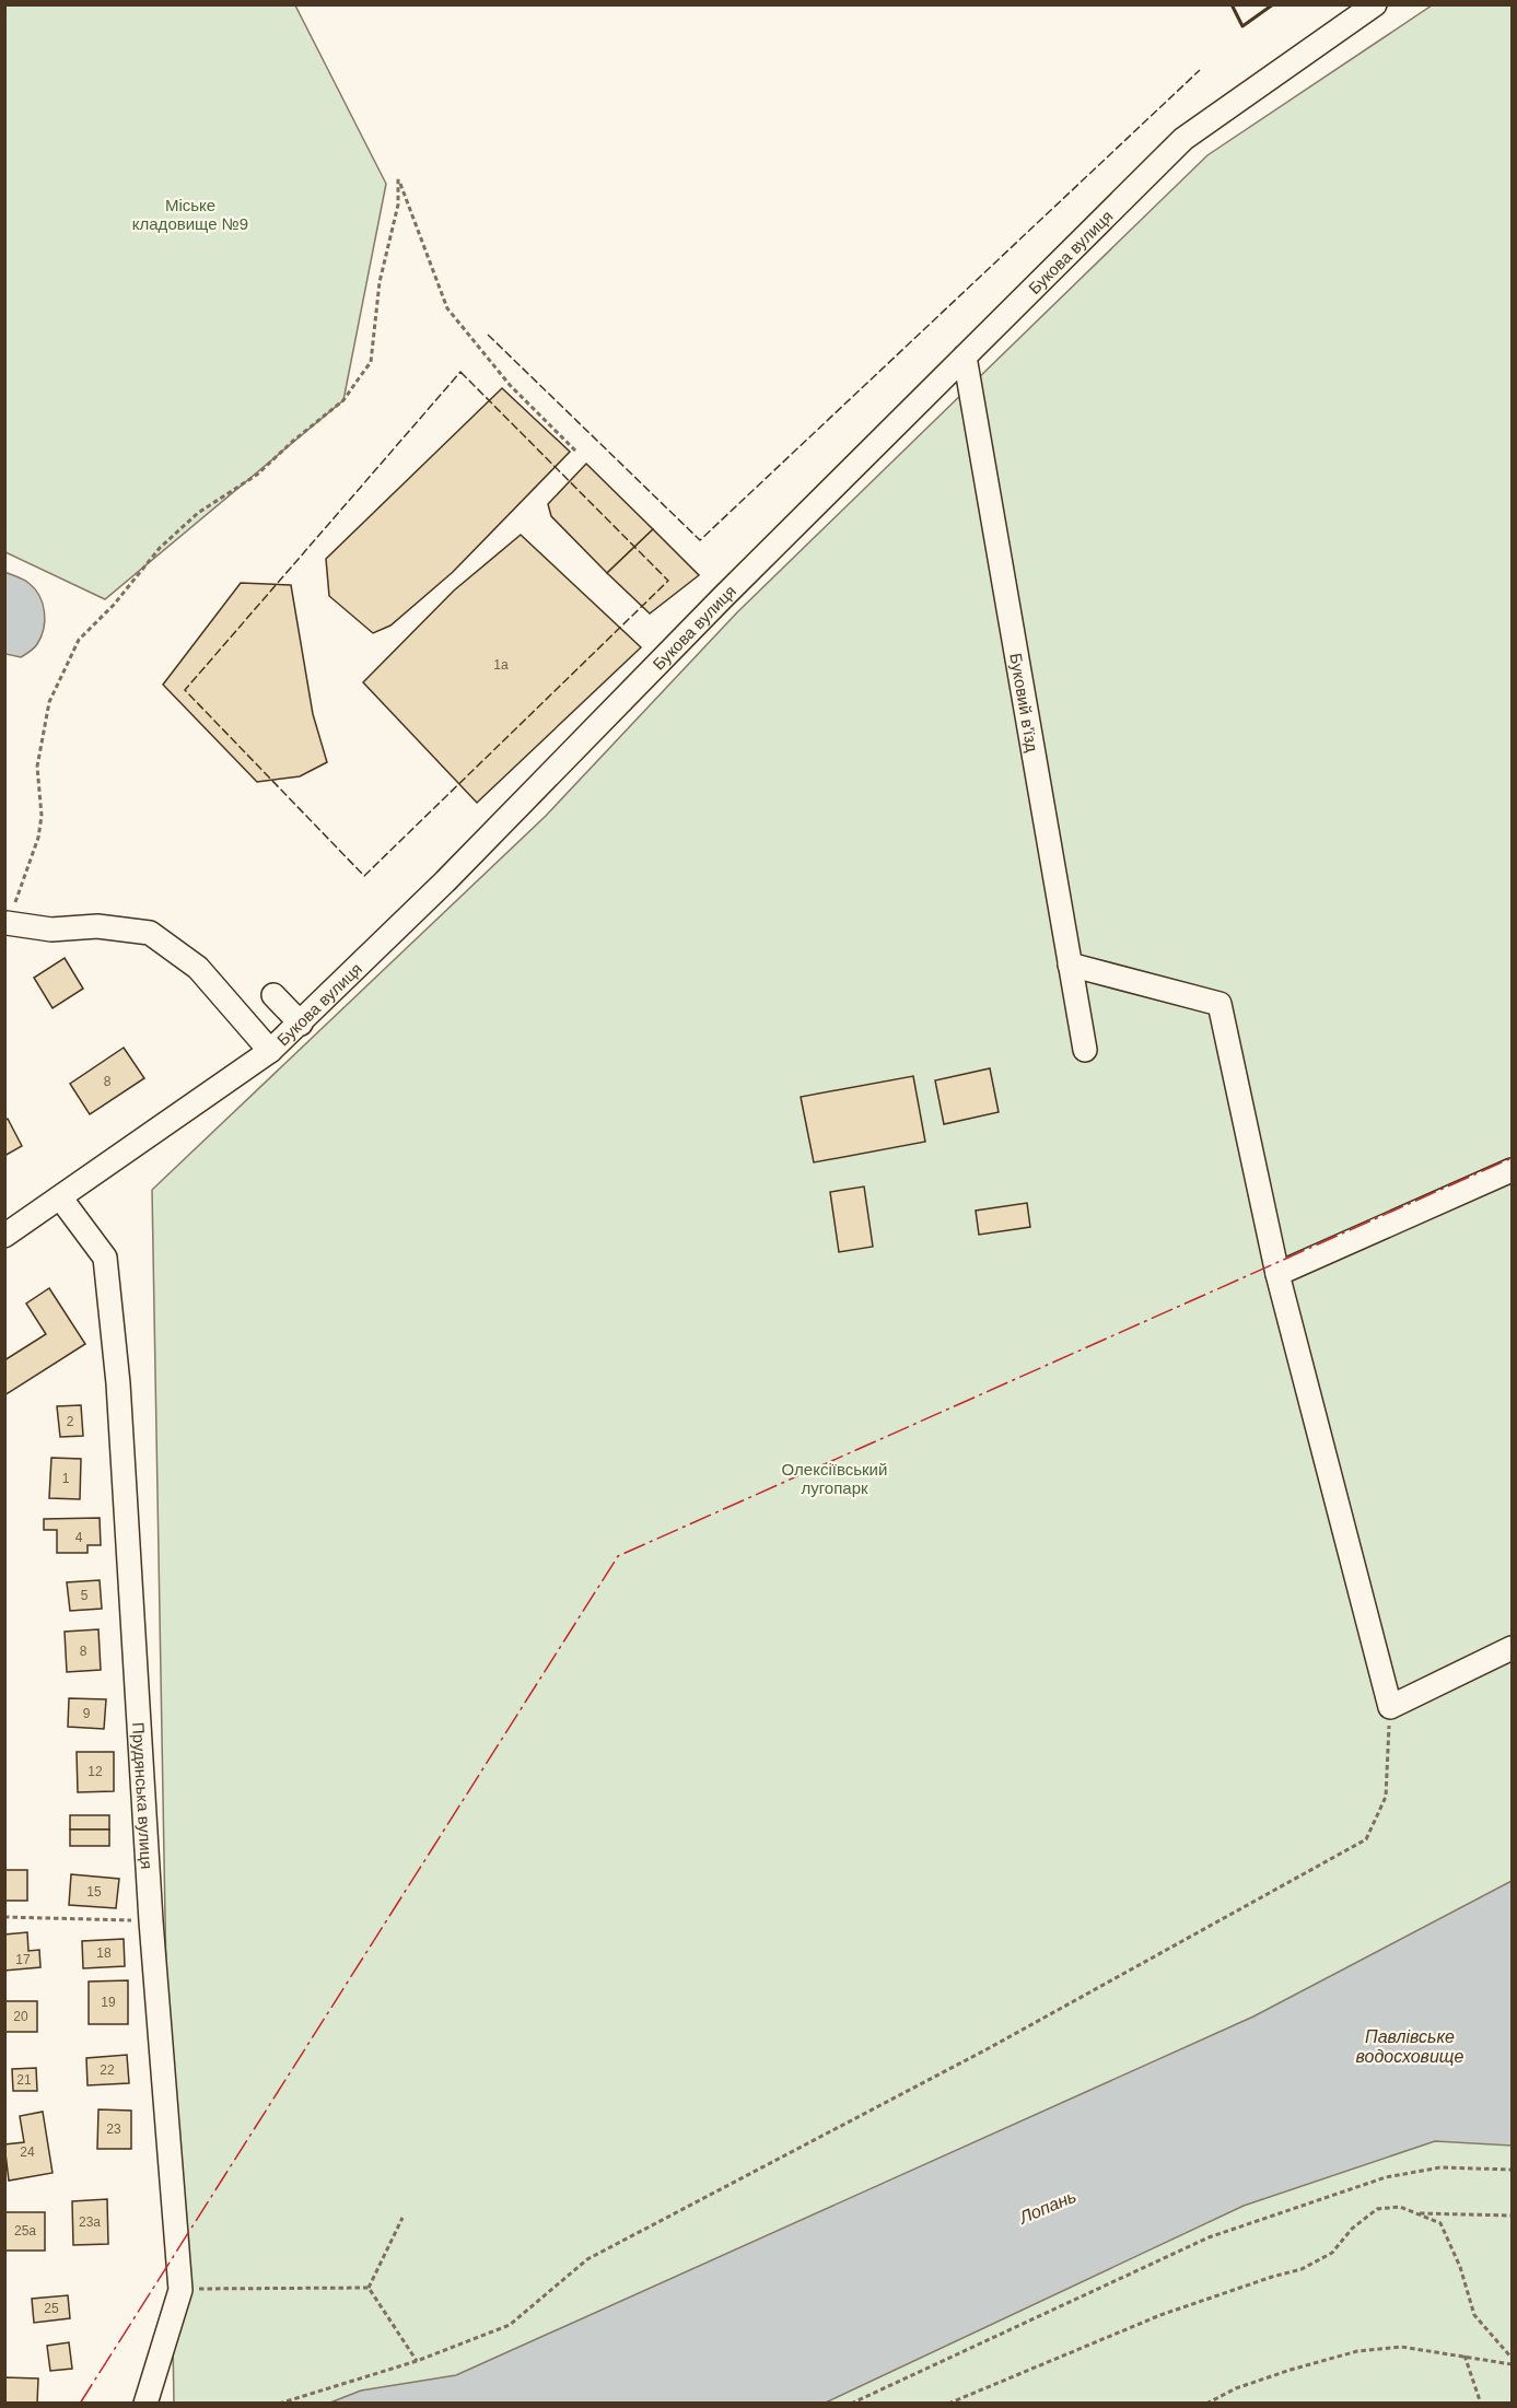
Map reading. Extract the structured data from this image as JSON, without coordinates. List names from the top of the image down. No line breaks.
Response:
{"streets":{"street":["Букова вулиця","Буковий в'їзд","Прудянська вулиця"]},"crossings":[["Букова вулиця","Буковий в'їзд"],["Букова вулиця","Прудянська вулиця"]],"water":["Павлівське водосховище","Лопань"],"parks":["Міське кладовище №9","Олексіївський лугопарк"],"house_numbers":["1а","8","2","1","4","5","8","9","12","15","18","17","19","20","22","21","23","24","23а","25а","25"]}
